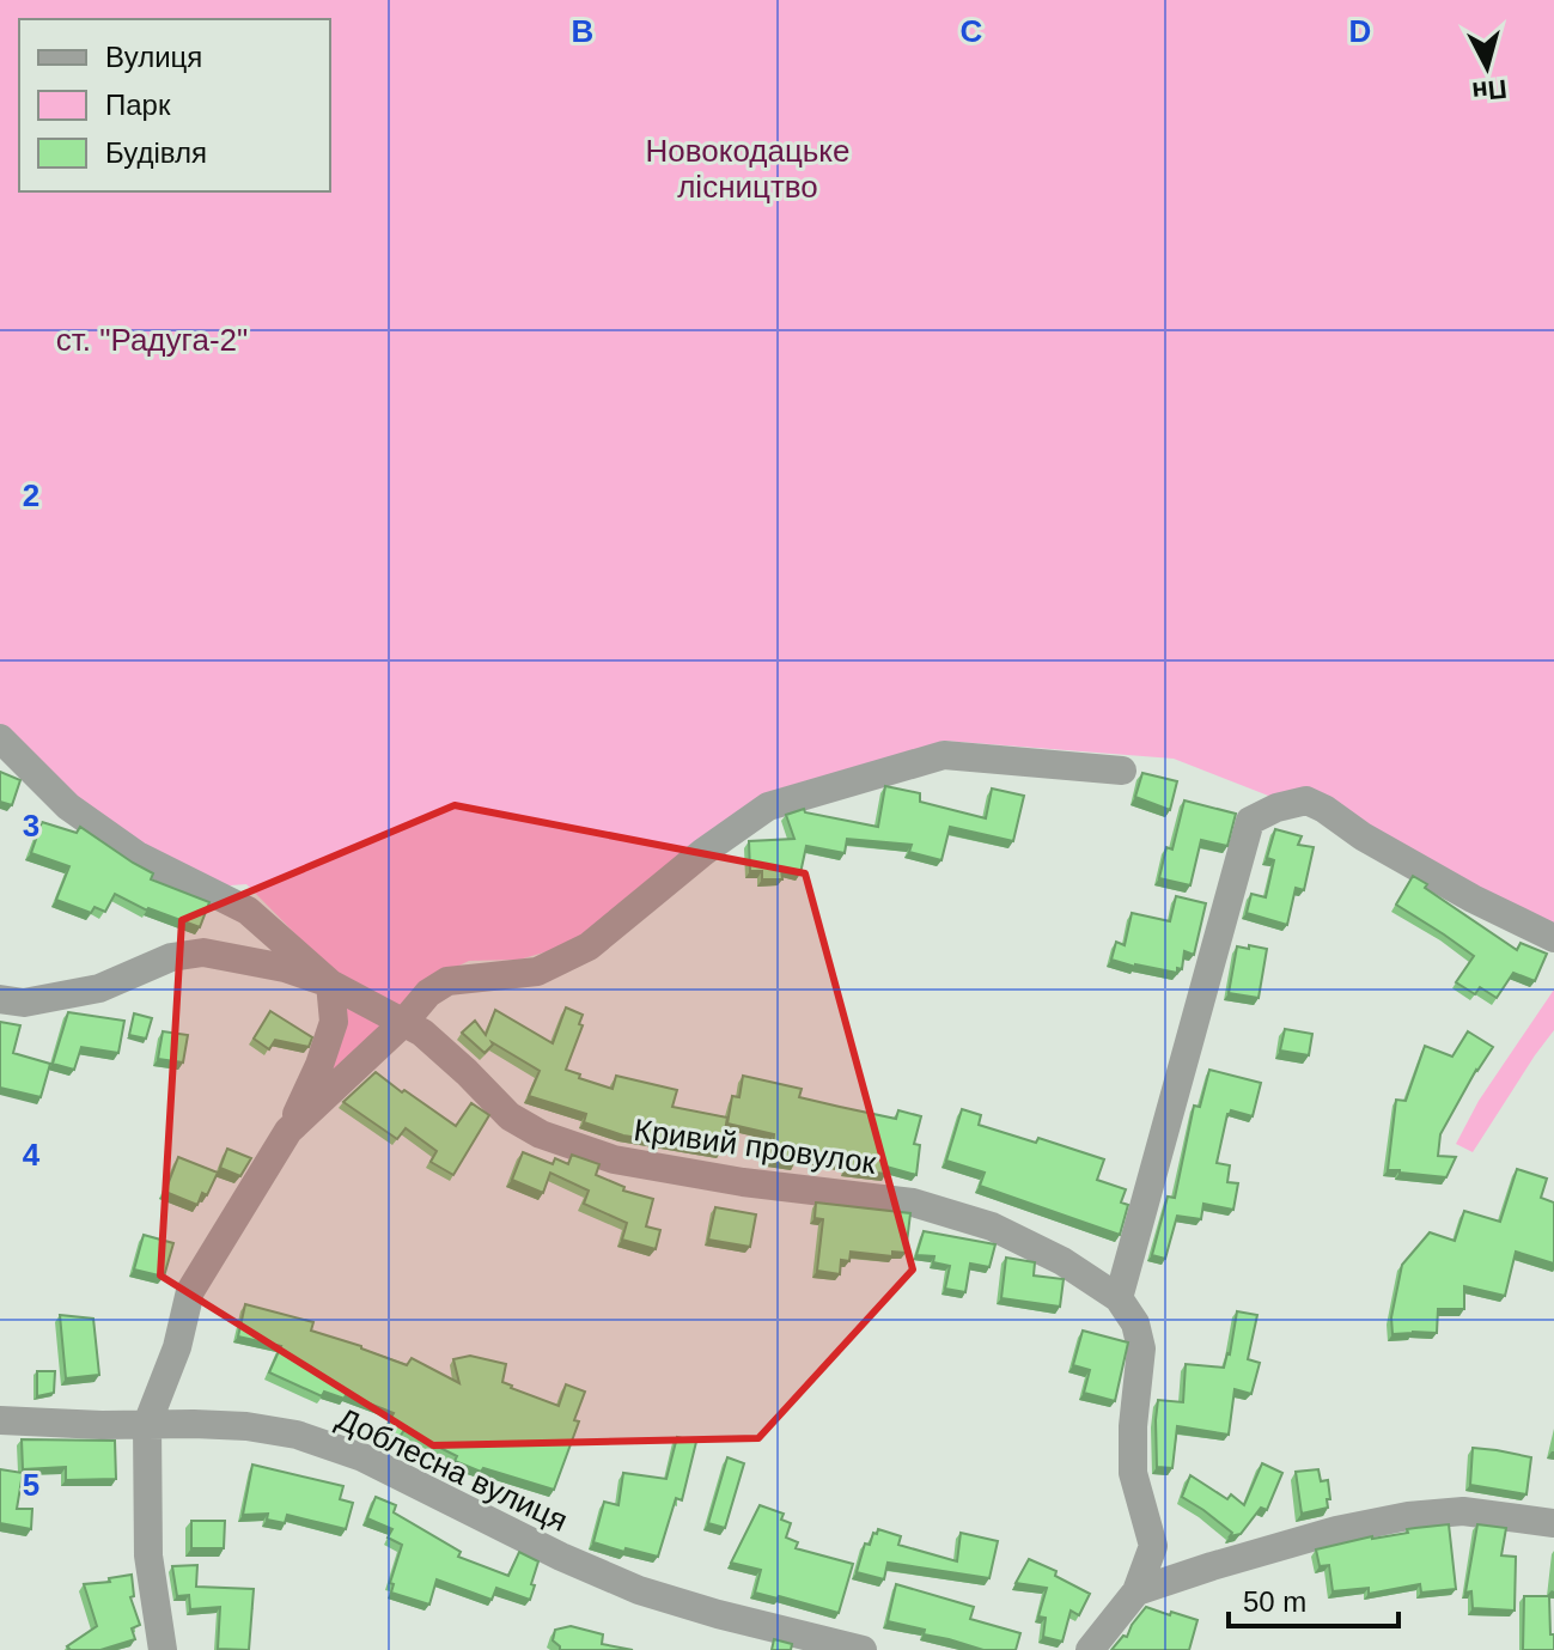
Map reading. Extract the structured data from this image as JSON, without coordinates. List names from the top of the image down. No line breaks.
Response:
{"streets":{"street":["Кривий провулок","Доблесна вулиця"]},"parks":["Новокодацьке лісництво","ст. \"Радуга-2\""],"legend":["Вулиця","Парк","Будівля"],"scale_bar":"50 m","north":"bottom","grid":{"columns":["B","C","D"],"rows":["2","3","4","5"]}}
